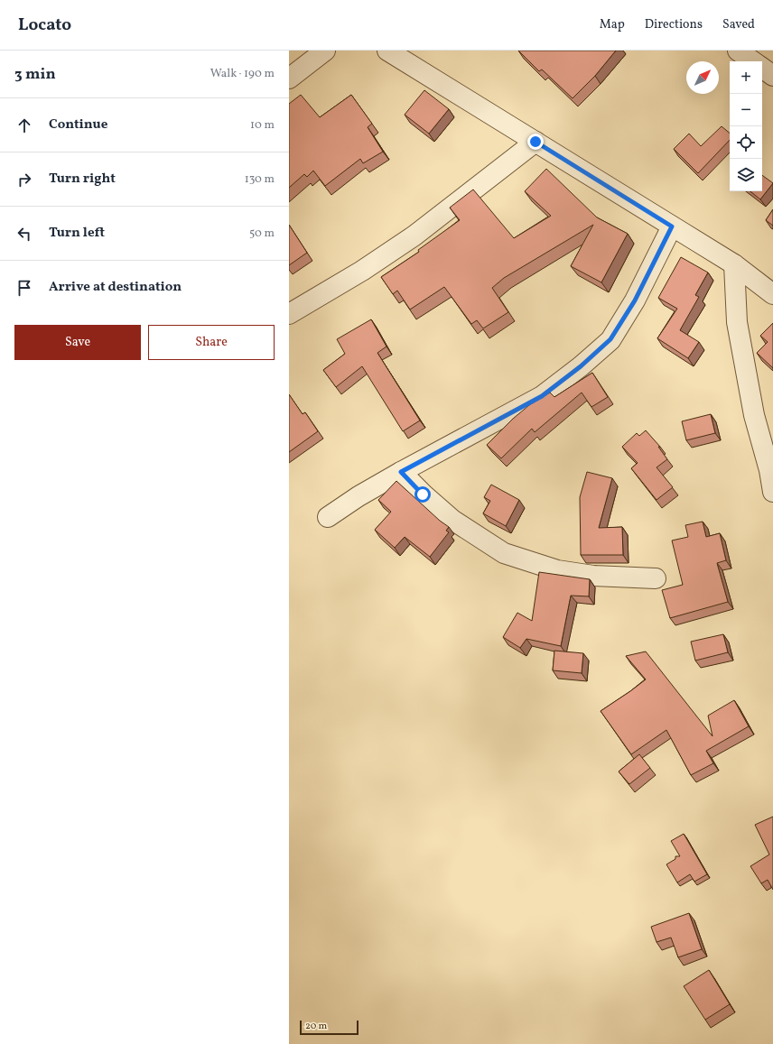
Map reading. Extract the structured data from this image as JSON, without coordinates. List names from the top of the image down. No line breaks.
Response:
{"scale_bar":"20 m","north":"top right","page":{"header":"Locato","nav":["Map","Directions","Saved"],"heading":["3 min","Walk · 190 m"],"map_buttons":["+","−"],"list":[["Continue","10 m"],["Turn right","130 m"],["Turn left","50 m"],"Arrive at destination"],"buttons":["Save","Share"],"scale":"20 m"}}
